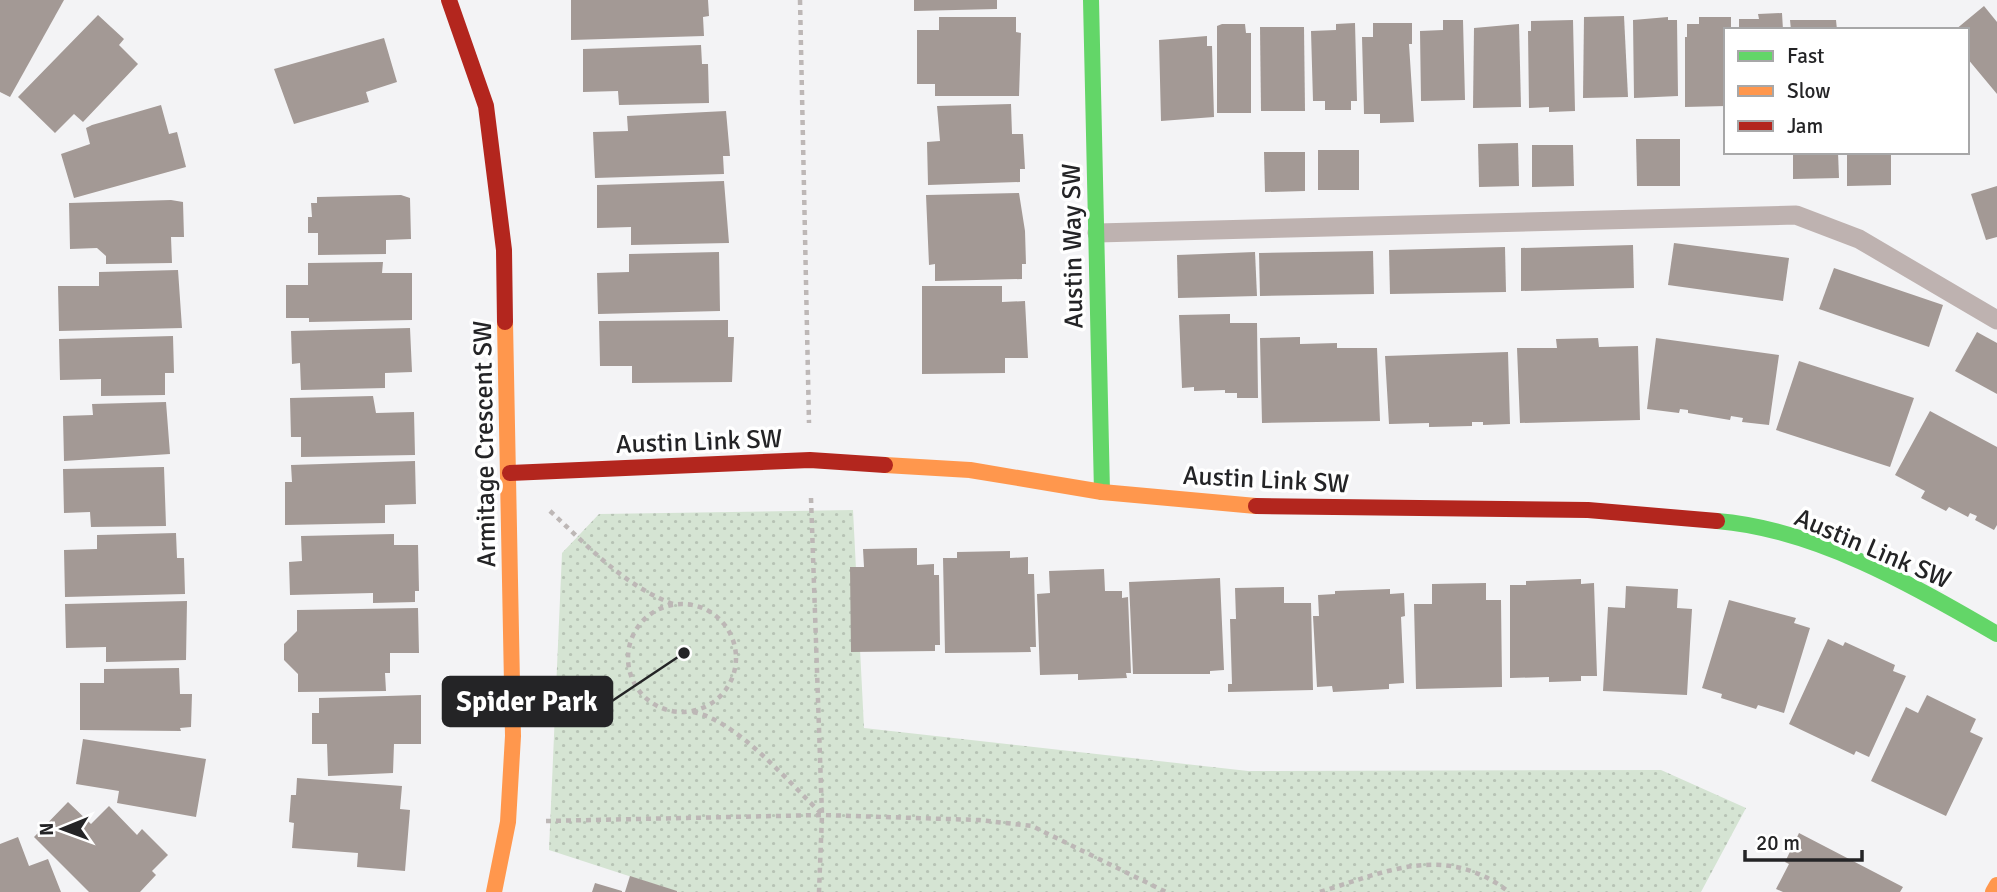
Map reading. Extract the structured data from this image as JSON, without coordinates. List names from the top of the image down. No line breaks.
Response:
{"streets":{"street":["Austin Way SW","Austin Link SW","Armitage Crescent SW"]},"crossings":[["Austin Way SW","Austin Link SW"],["Austin Link SW","Armitage Crescent SW"]],"places":["Spider Park"],"legend":["Fast","Slow","Jam"],"scale_bar":"20 m","north":"left"}
